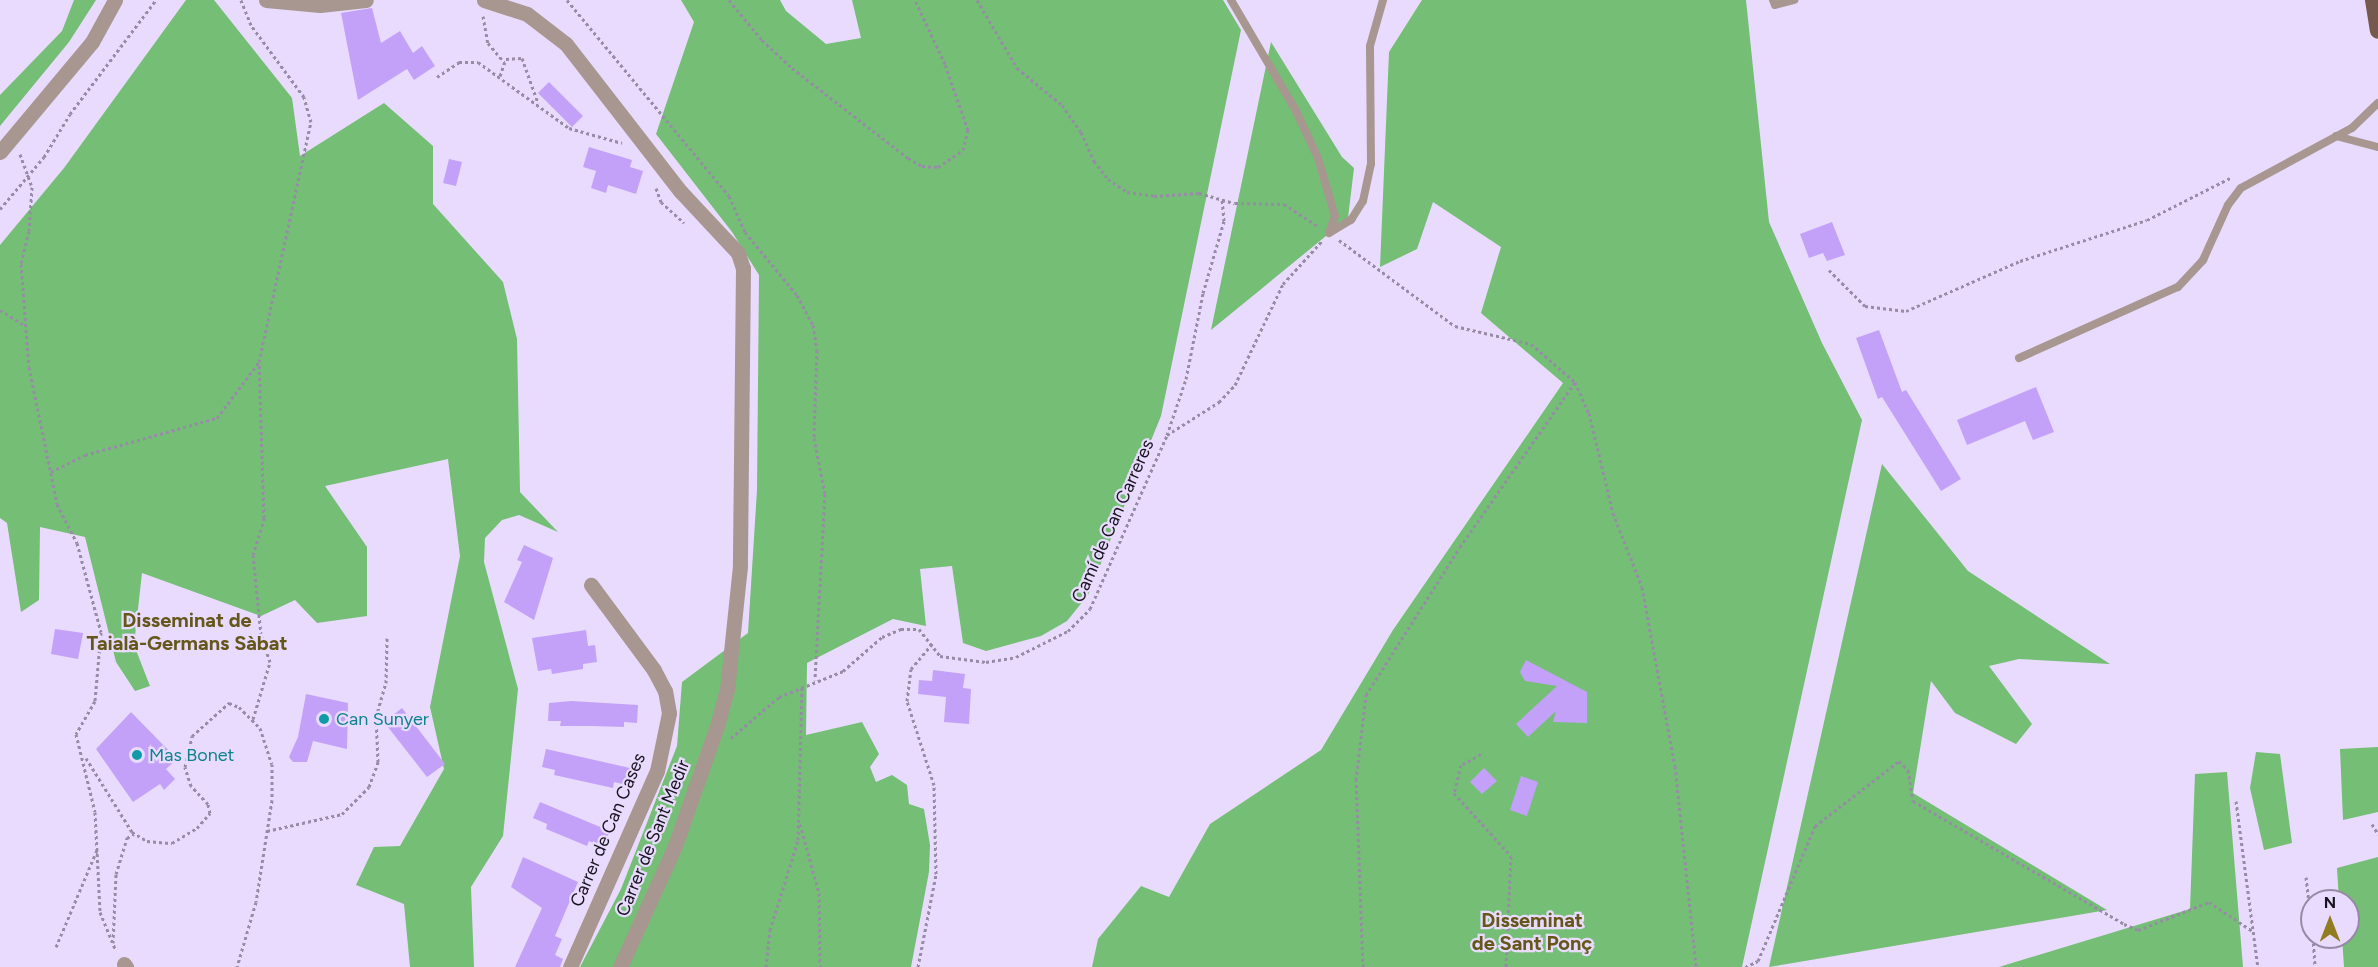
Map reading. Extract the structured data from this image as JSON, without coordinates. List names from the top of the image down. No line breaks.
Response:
{"streets":{"street":["Carrer de Can Cases","Carrer de Sant Medir"],"path":["Camí de Can Carreres"]},"districts":["Disseminat de Taialà-Germans Sàbat","Disseminat de Sant Ponç"],"places":["Can Sunyer","Mas Bonet"],"north":"top"}
